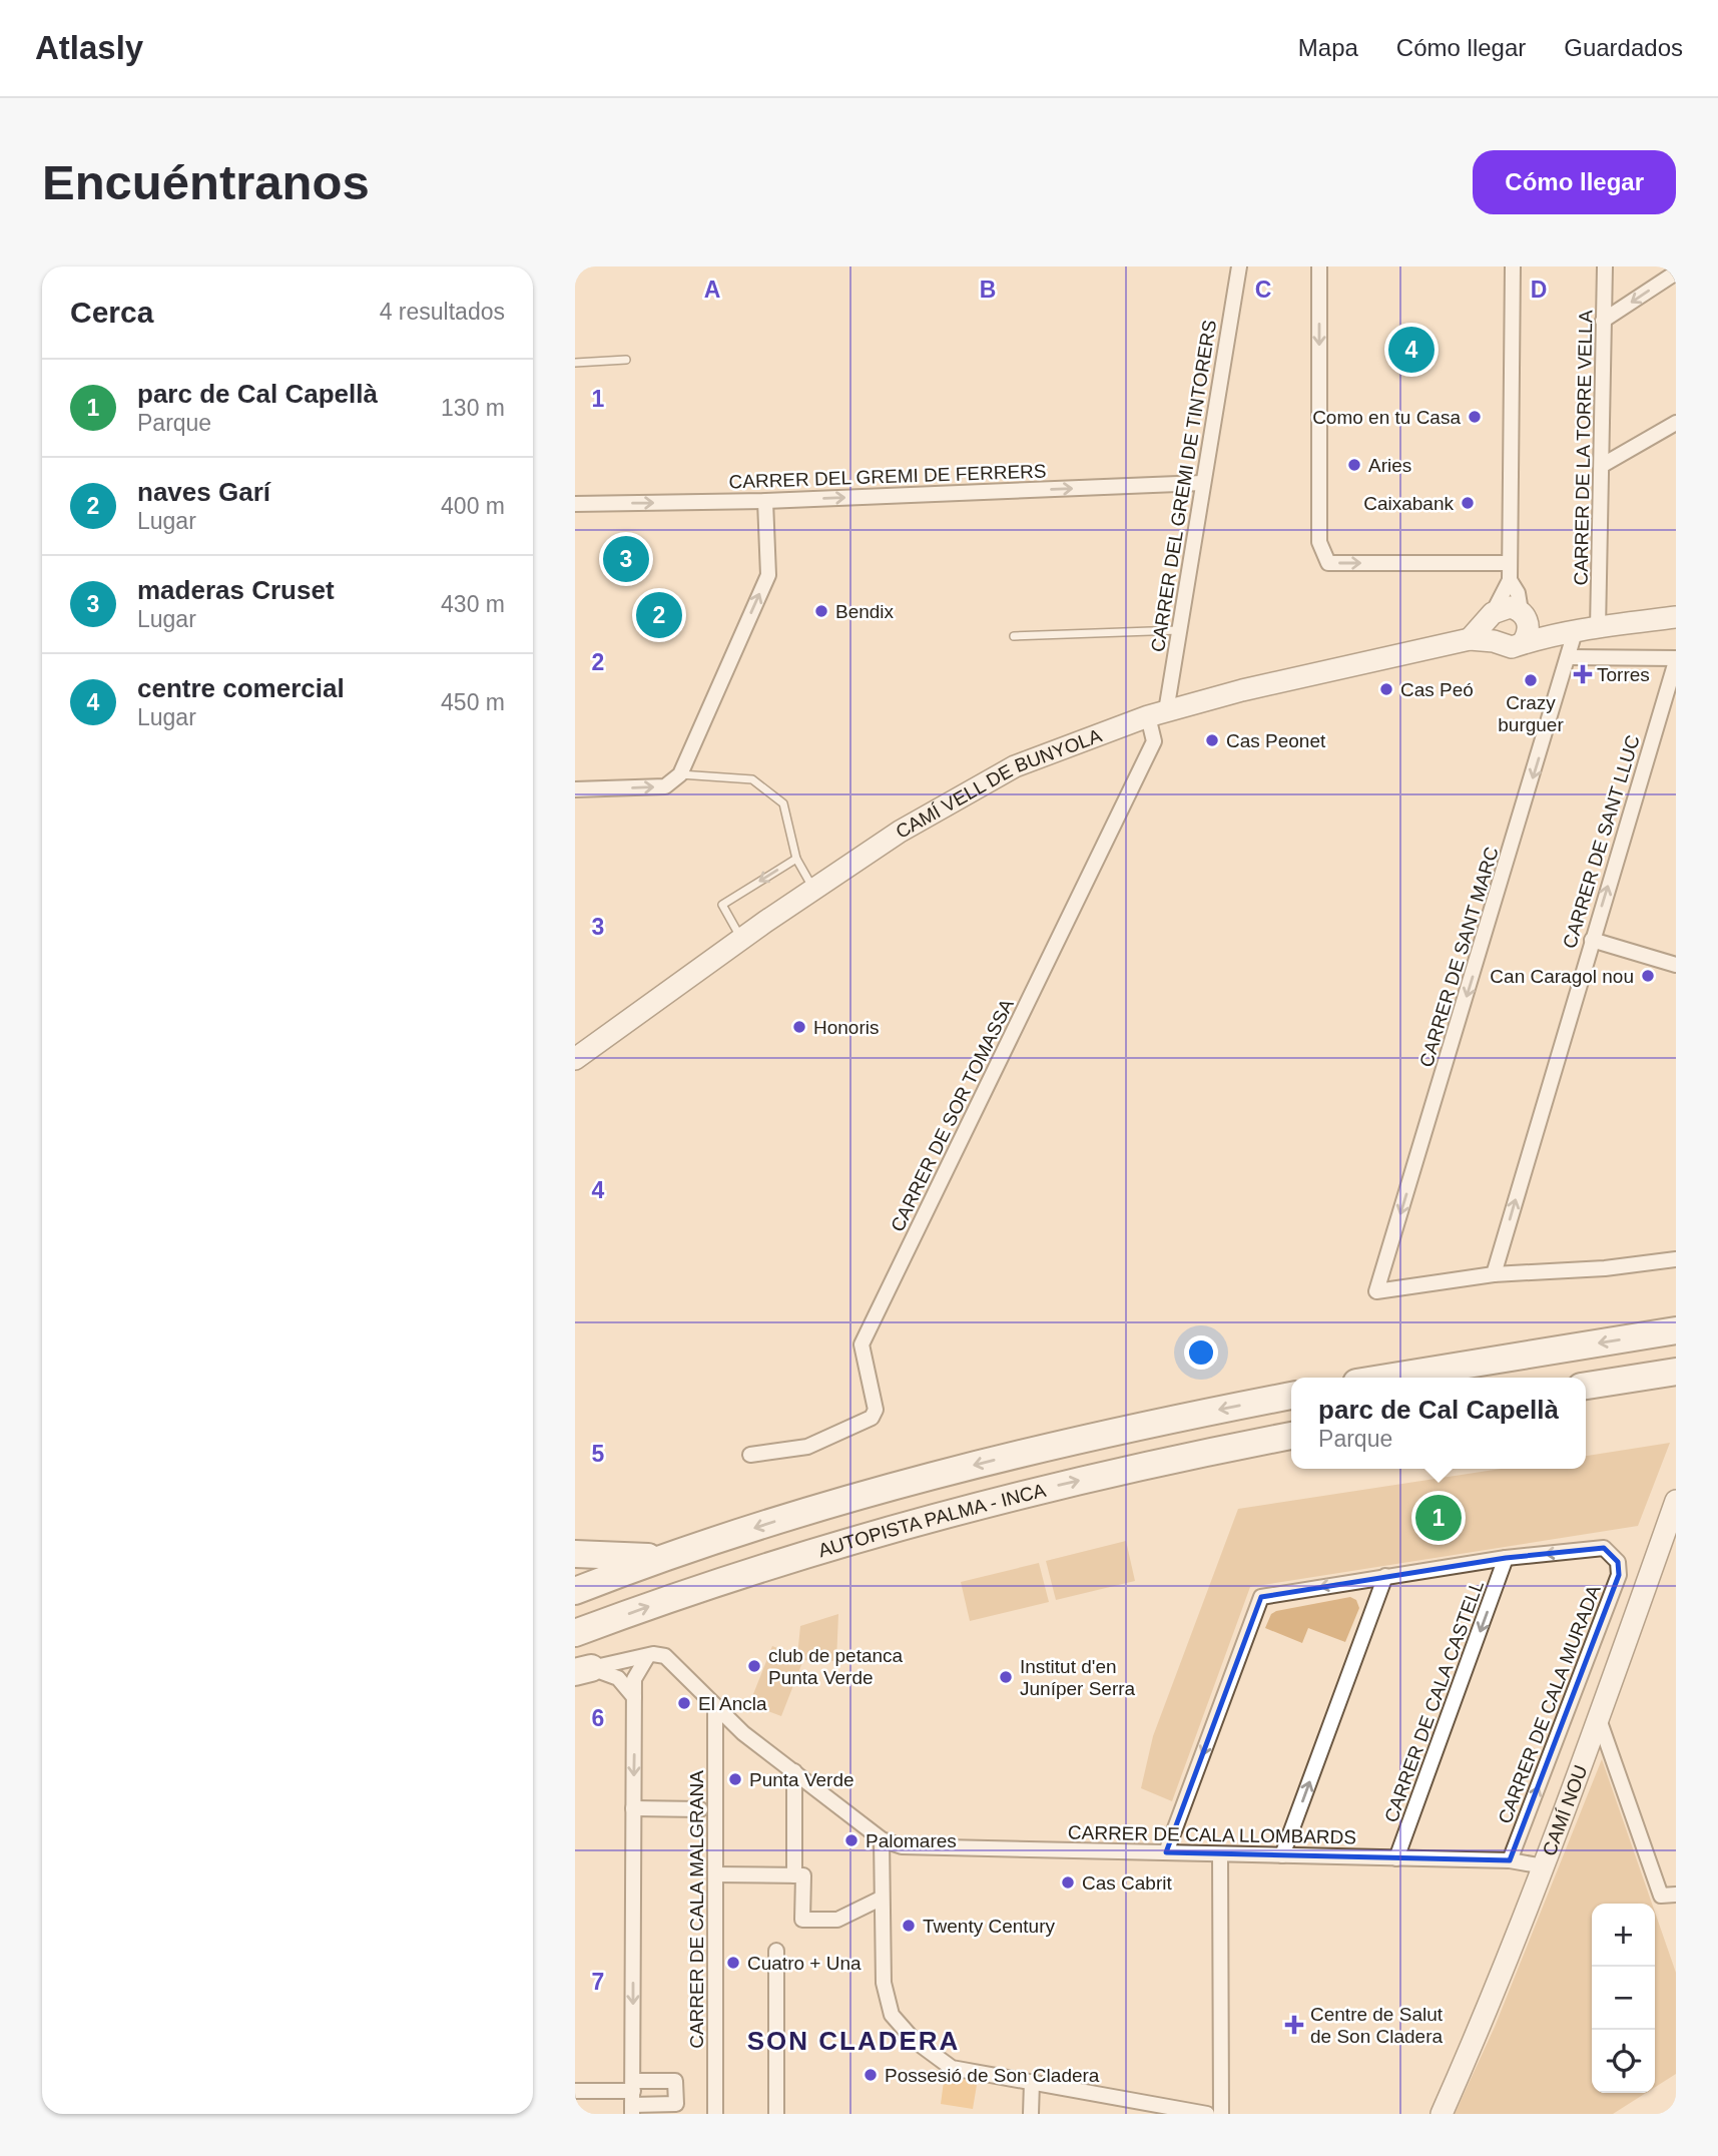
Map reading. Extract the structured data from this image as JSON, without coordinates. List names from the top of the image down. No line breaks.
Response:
{"streets":{"highway":["AUTOPISTA PALMA - INCA"],"main road":["CAMÍ VELL DE BUNYOLA","CAMÍ NOU"],"street":["CARRER DE LA TORRE VELLA","CARRER DEL GREMI DE FERRERS","CARRER DEL GREMI DE TINTORERS","CARRER DE SANT LLUC","CARRER DE SANT MARC","CARRER DE SOR TOMASSA","CARRER DE CALA CASTELL","CARRER DE CALA MURADA","CARRER DE CALA LLOMBARDS","CARRER DE CALA MALGRANA"]},"crossings":[["CARRER DEL GREMI DE FERRERS","CARRER DEL GREMI DE TINTORERS"],["CARRER DEL GREMI DE TINTORERS","CAMÍ VELL DE BUNYOLA"],["CARRER DEL GREMI DE TINTORERS","CARRER DE SOR TOMASSA"],["CAMÍ VELL DE BUNYOLA","CARRER DE SOR TOMASSA"],["CARRER DE SANT LLUC","CARRER DE SANT MARC"],["CARRER DE CALA CASTELL","CARRER DE CALA MURADA"],["CARRER DE CALA CASTELL","CARRER DE CALA LLOMBARDS"],["CARRER DE CALA MURADA","CARRER DE CALA LLOMBARDS"],["CAMÍ NOU","CARRER DE CALA LLOMBARDS"]],"one_way":["CARRER DEL GREMI DE FERRERS","CARRER DE SANT LLUC"],"districts":["SON CLADERA"],"places":{"other":["Como en tu Casa","Aries","Caixabank","Bendix","Crazy burguer","Cas Peó","Cas Peonet","Can Caragol nou","Honoris","club de petanca Punta Verde","Institut d'en Juníper Serra","El Ancla","Punta Verde","Palomares","Cas Cabrit","Twenty Century","Cuatro + Una","Possesió de Son Cladera"],"health":["Torres","Centre de Salut de Son Cladera"]},"page":{"header":"Atlasly","nav":["Mapa","Cómo llegar","Guardados"],"buttons":"Cómo llegar","title":"Encuéntranos","heading":["Cerca","4 resultados"],"pins":["4","3","2","1"],"list":[{"mark":"1","name":"parc de Cal Capellà","note":"Parque","value":"130 m"},{"mark":"2","name":"naves Garí","note":"Lugar","value":"400 m"},{"mark":"3","name":"maderas Cruset","note":"Lugar","value":"430 m"},{"mark":"4","name":"centre comercial","note":"Lugar","value":"450 m"}],"popup":["parc de Cal Capellà","Parque"],"map_buttons":["+","−"]},"grid":{"columns":["A","B","C","D"],"rows":["1","2","3","4","5","6","7"]}}
